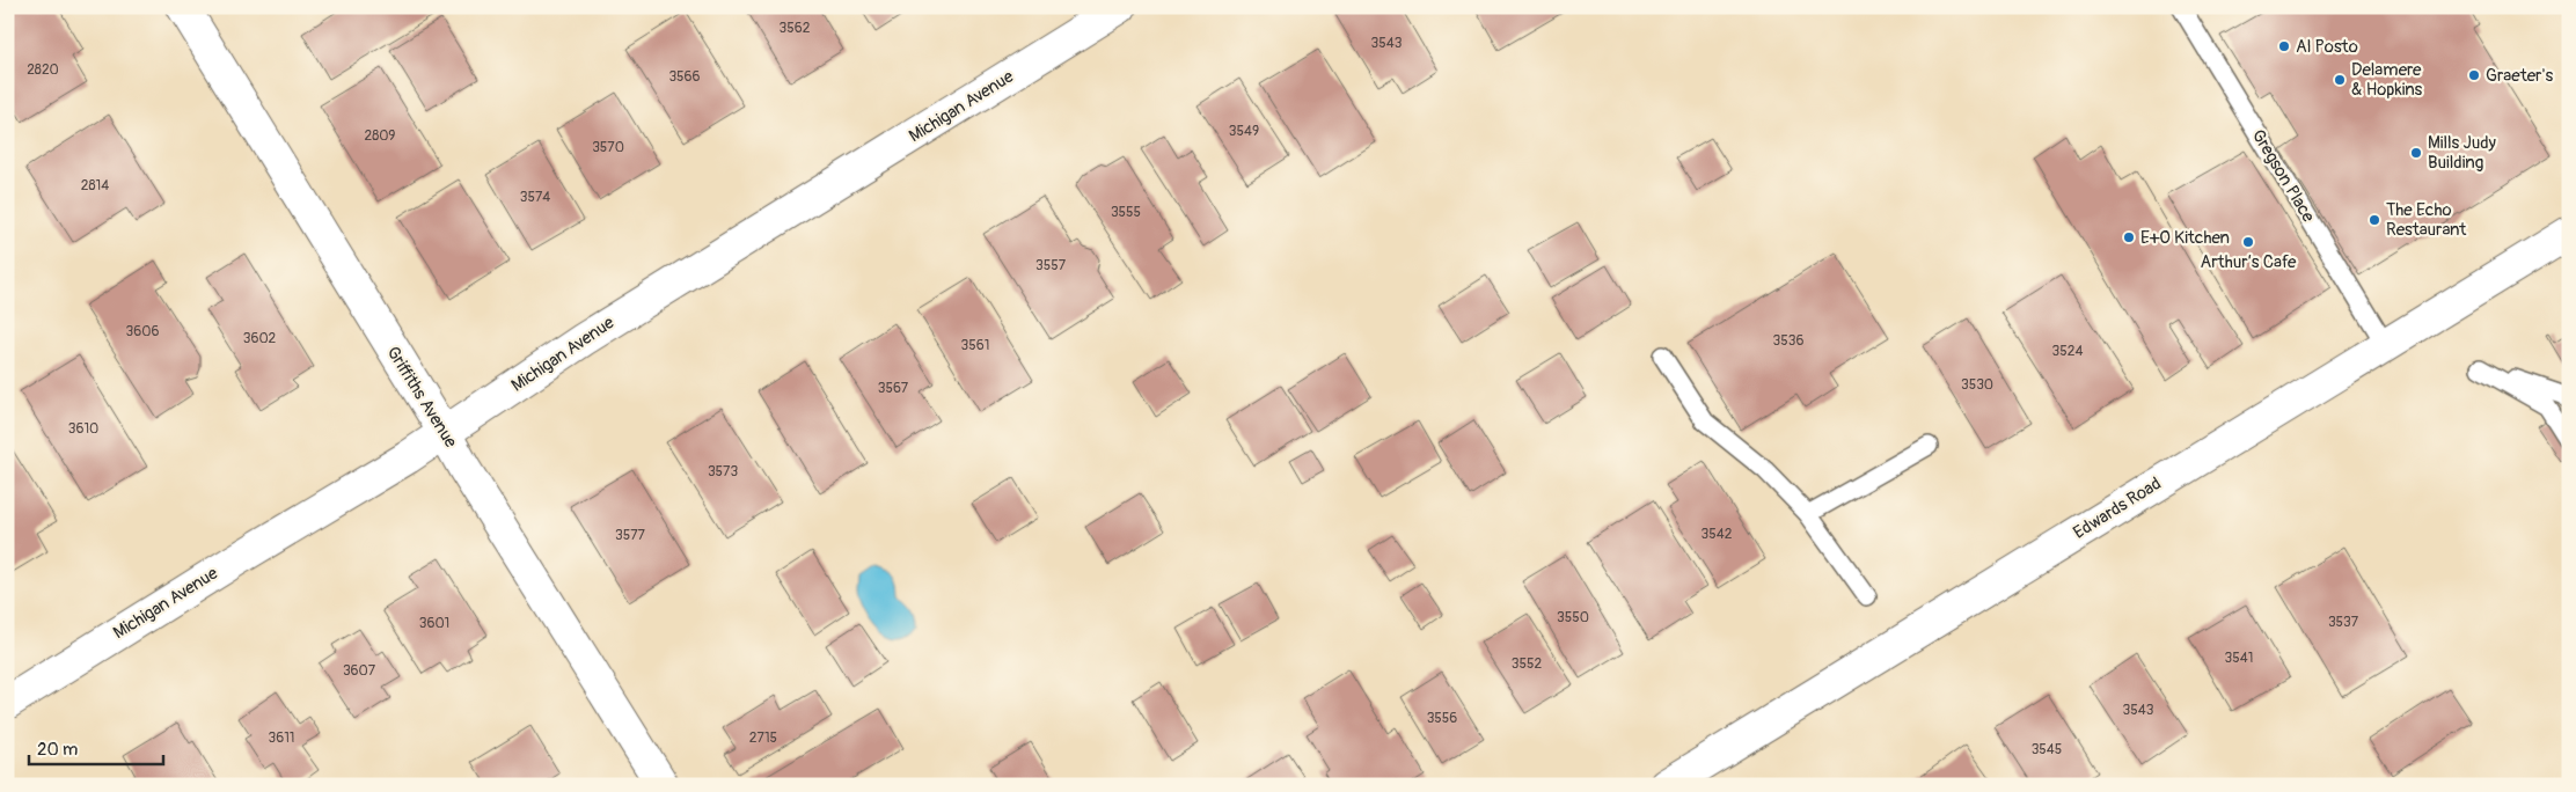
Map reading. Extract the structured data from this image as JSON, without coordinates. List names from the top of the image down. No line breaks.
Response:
{"streets":{"street":["Michigan Avenue","Griffiths Avenue","Edwards Road"],"lane":["Gregson Place"]},"crossings":[["Michigan Avenue","Griffiths Avenue"],["Gregson Place","Edwards Road"]],"places":["Al Posto","Graeter's","Delamere & Hopkins","Mills Judy Building","The Echo Restaurant","E+O Kitchen","Arthur’s Cafe"],"house_numbers":["3562","3543","2820","3566","3549","2809","3570","2814","3574","3555","3557","3606","3602","3536","3561","3524","3530","3567","3610","3573","3542","3577","3550","3537","3601","3541","3552","3607","3543","3556","3611","2715","3545"],"scale_bar":"20 m"}
